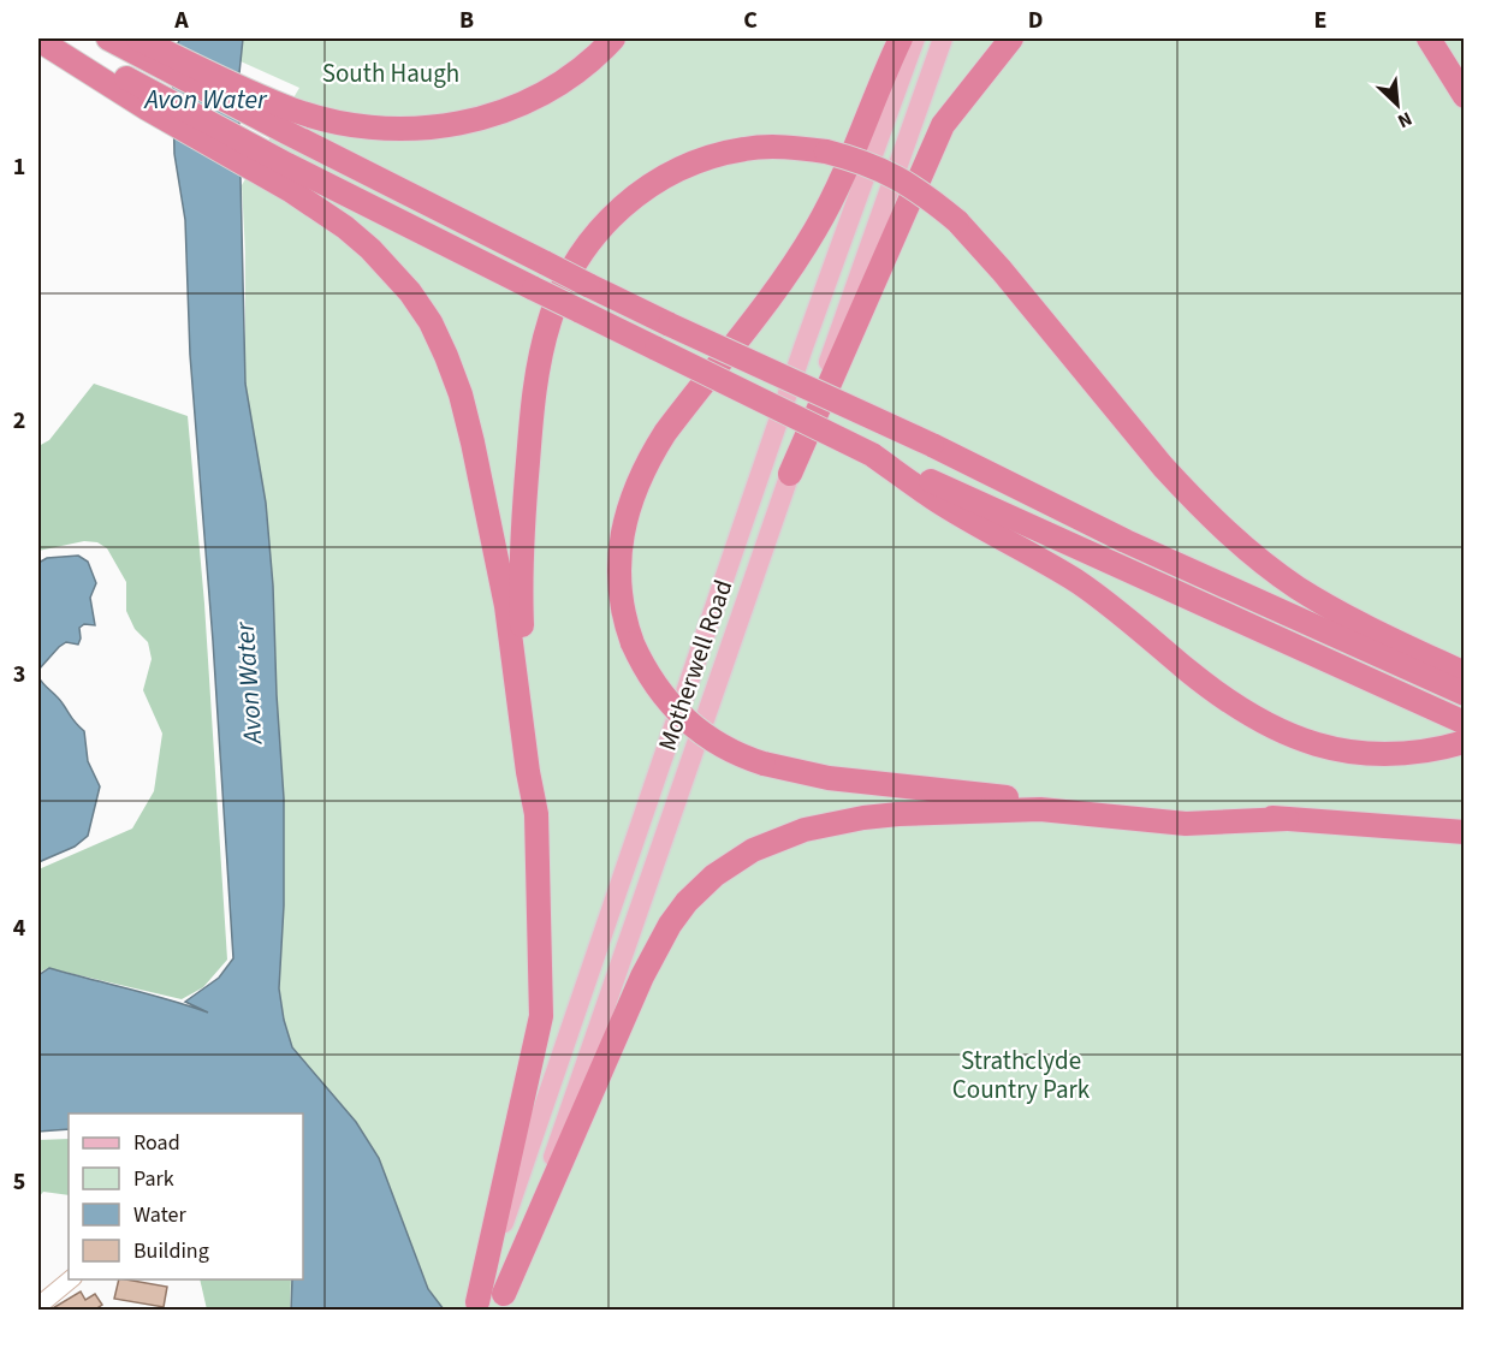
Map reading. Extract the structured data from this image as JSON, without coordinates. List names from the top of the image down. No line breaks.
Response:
{"streets":{"main road":["Motherwell Road"]},"water":["Avon Water"],"parks":["South Haugh","Strathclyde Country Park"],"legend":["Road","Park","Water","Building"],"north":"bottom right","grid":{"columns":["A","B","C","D","E"],"rows":["1","2","3","4","5"]}}
